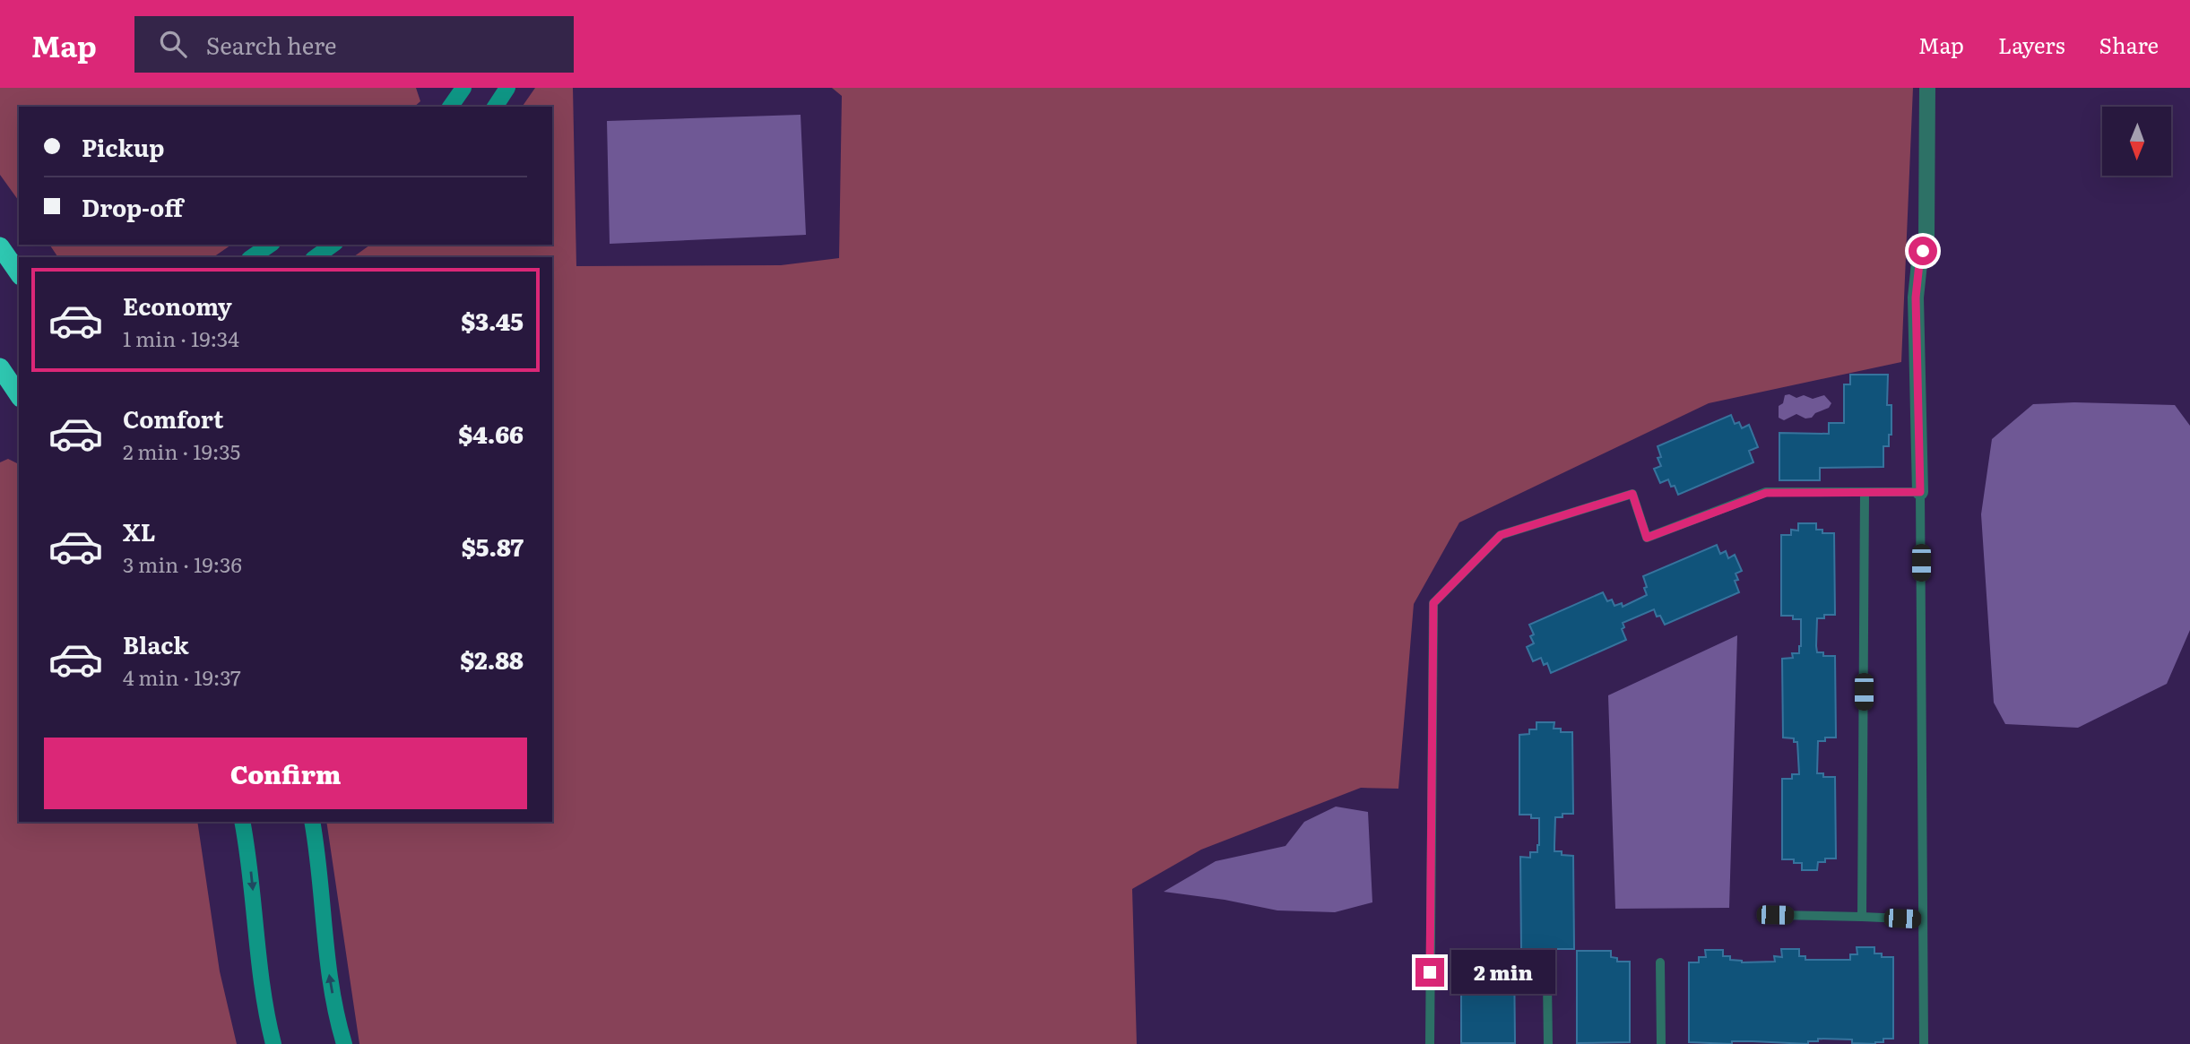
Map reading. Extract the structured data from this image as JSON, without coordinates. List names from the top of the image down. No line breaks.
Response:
{"north":"bottom","page":{"header":"Map","search":"Search here","nav":["Map","Layers","Share"],"banner":["Pickup","Drop-off"],"list":[{"name":"Economy","note":"1 min · 19:34","value":"$3.45"},{"name":"Comfort","note":"2 min · 19:35","value":"$4.66"},{"name":"XL","note":"3 min · 19:36","value":"$5.87"},{"name":"Black","note":"4 min · 19:37","value":"$2.88"}],"buttons":"Confirm","bubble":"2 min"}}
